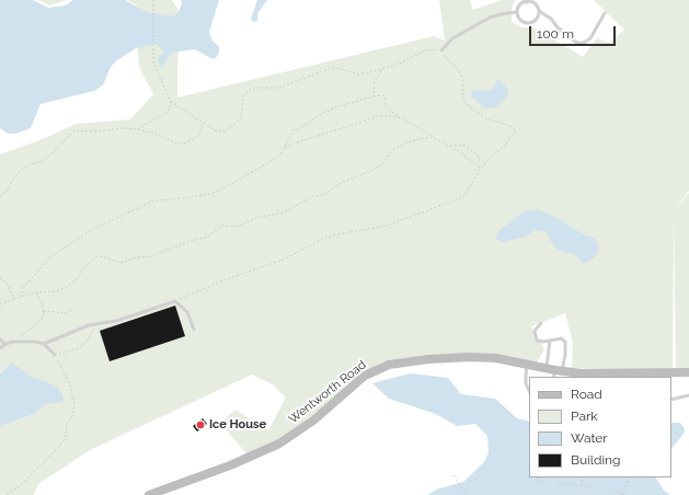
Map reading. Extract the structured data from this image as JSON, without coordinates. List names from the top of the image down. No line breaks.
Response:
{"streets":{"main road":["Wentworth Road"]},"places":["Ice House"],"legend":["Road","Park","Water","Building"],"scale_bar":"100 m"}
